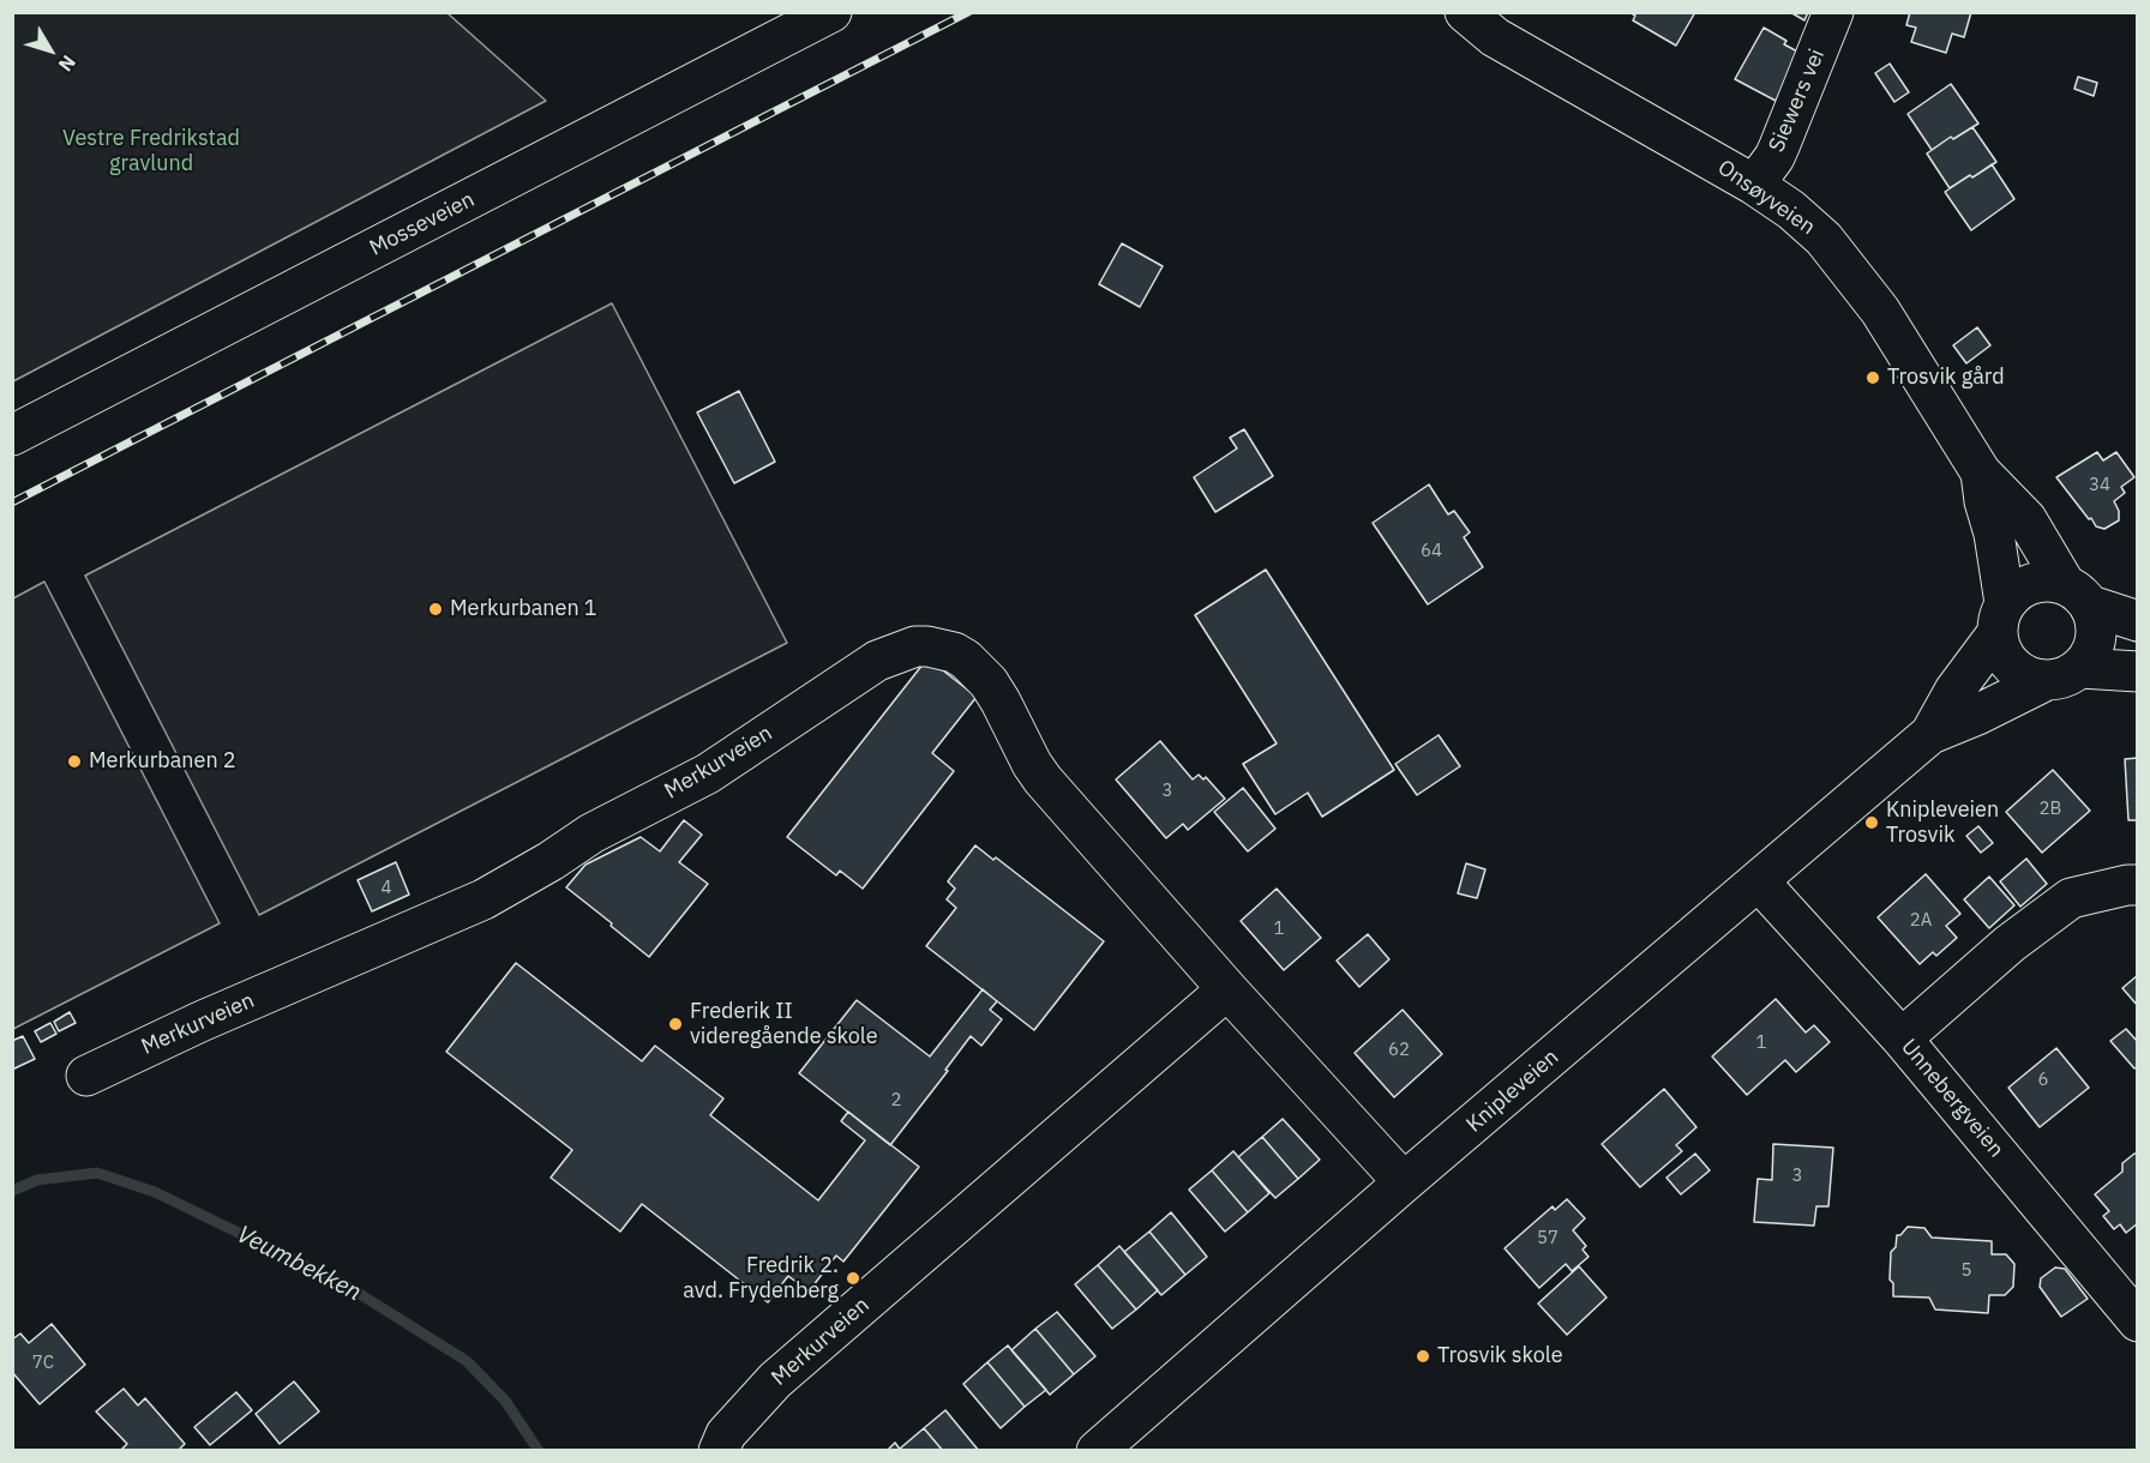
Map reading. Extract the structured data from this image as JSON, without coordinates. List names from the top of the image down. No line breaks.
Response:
{"streets":{"main road":["Siewers vei","Onsøyveien","Mosseveien","Merkurveien","Knipleveien","Unnebergveien"]},"crossings":[["Siewers vei","Onsøyveien"],["Onsøyveien","Knipleveien"],["Merkurveien","Knipleveien"],["Knipleveien","Unnebergveien"]],"water":["Veumbekken"],"parks":["Vestre Fredrikstad gravlund"],"places":["Trosvik gård","Merkurbanen 1","Merkurbanen 2","Knipleveien Trosvik","Frederik II videregående skole","Fredrik 2. avd. Frydenberg","Trosvik skole"],"house_numbers":["34","64","3","2B","4","2A","1","1","62","6","2","3","57","5","7C"],"north":"bottom right"}
